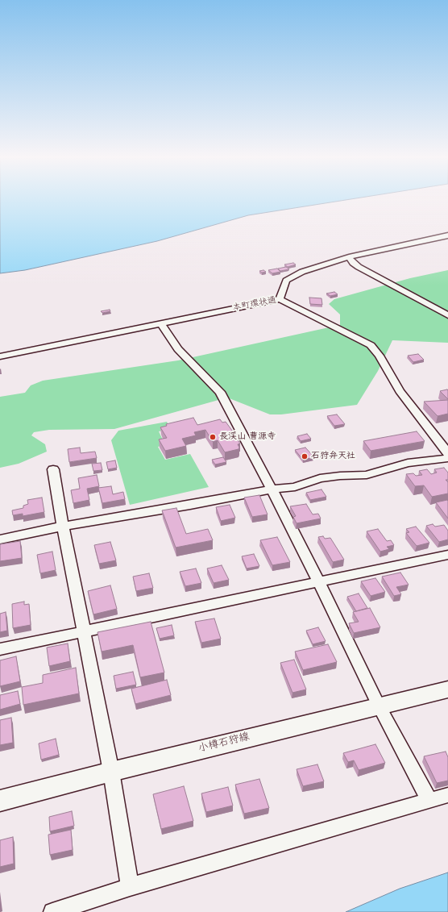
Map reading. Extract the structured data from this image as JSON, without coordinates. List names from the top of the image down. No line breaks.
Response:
{"streets":{"main road":["小樽石狩線"],"street":["本町環状通"]},"places":["長渓山 曹源寺","石狩弁天社"]}
